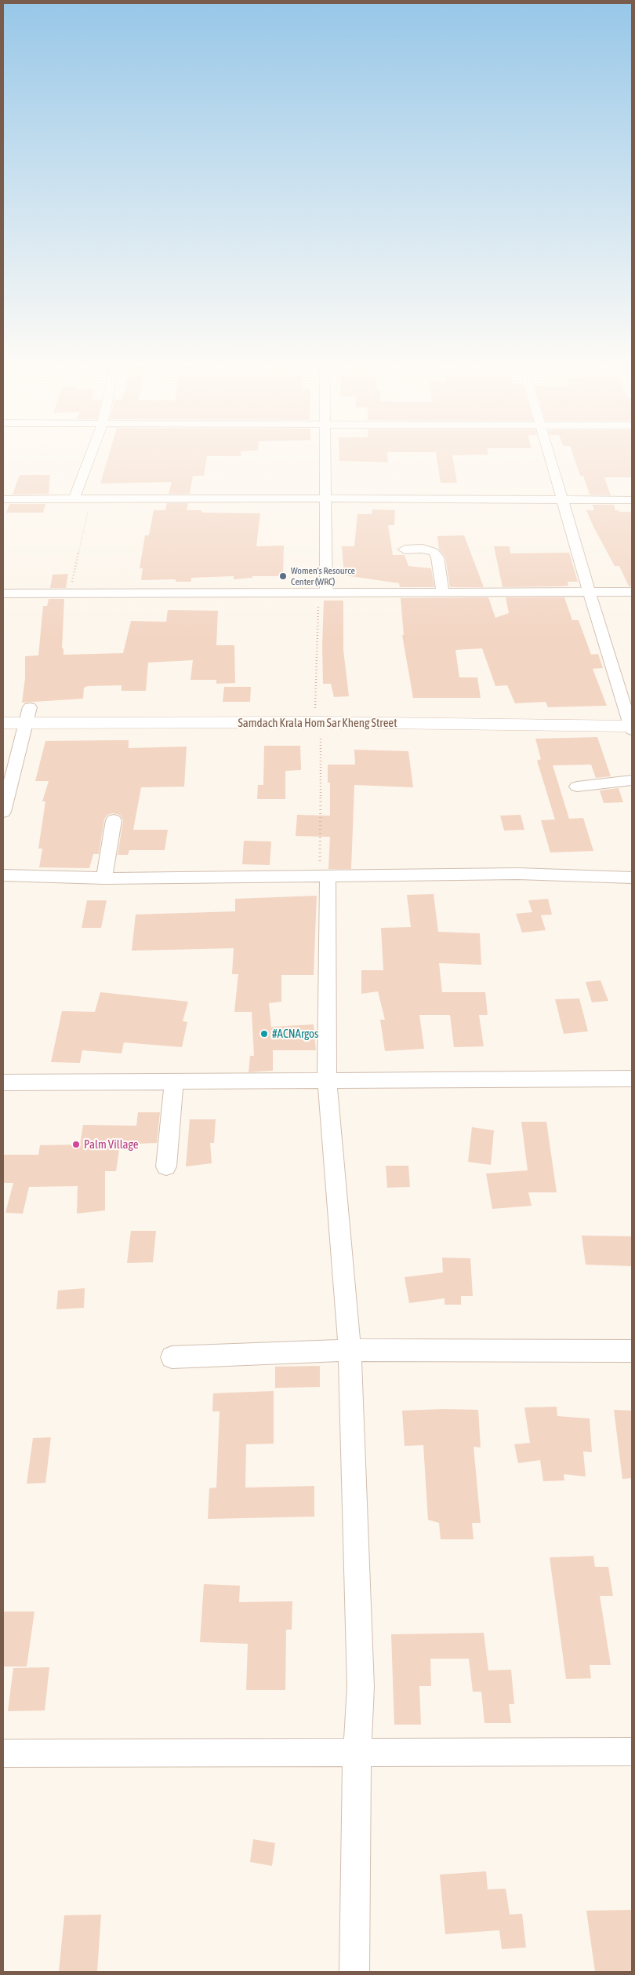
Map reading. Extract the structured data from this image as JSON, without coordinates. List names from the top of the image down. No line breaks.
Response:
{"streets":{"street":["Samdach Krala Hom Sar Kheng Street"]},"places":["Women's Resource Center (WRC)","#ACNArgos","Palm Village"]}
